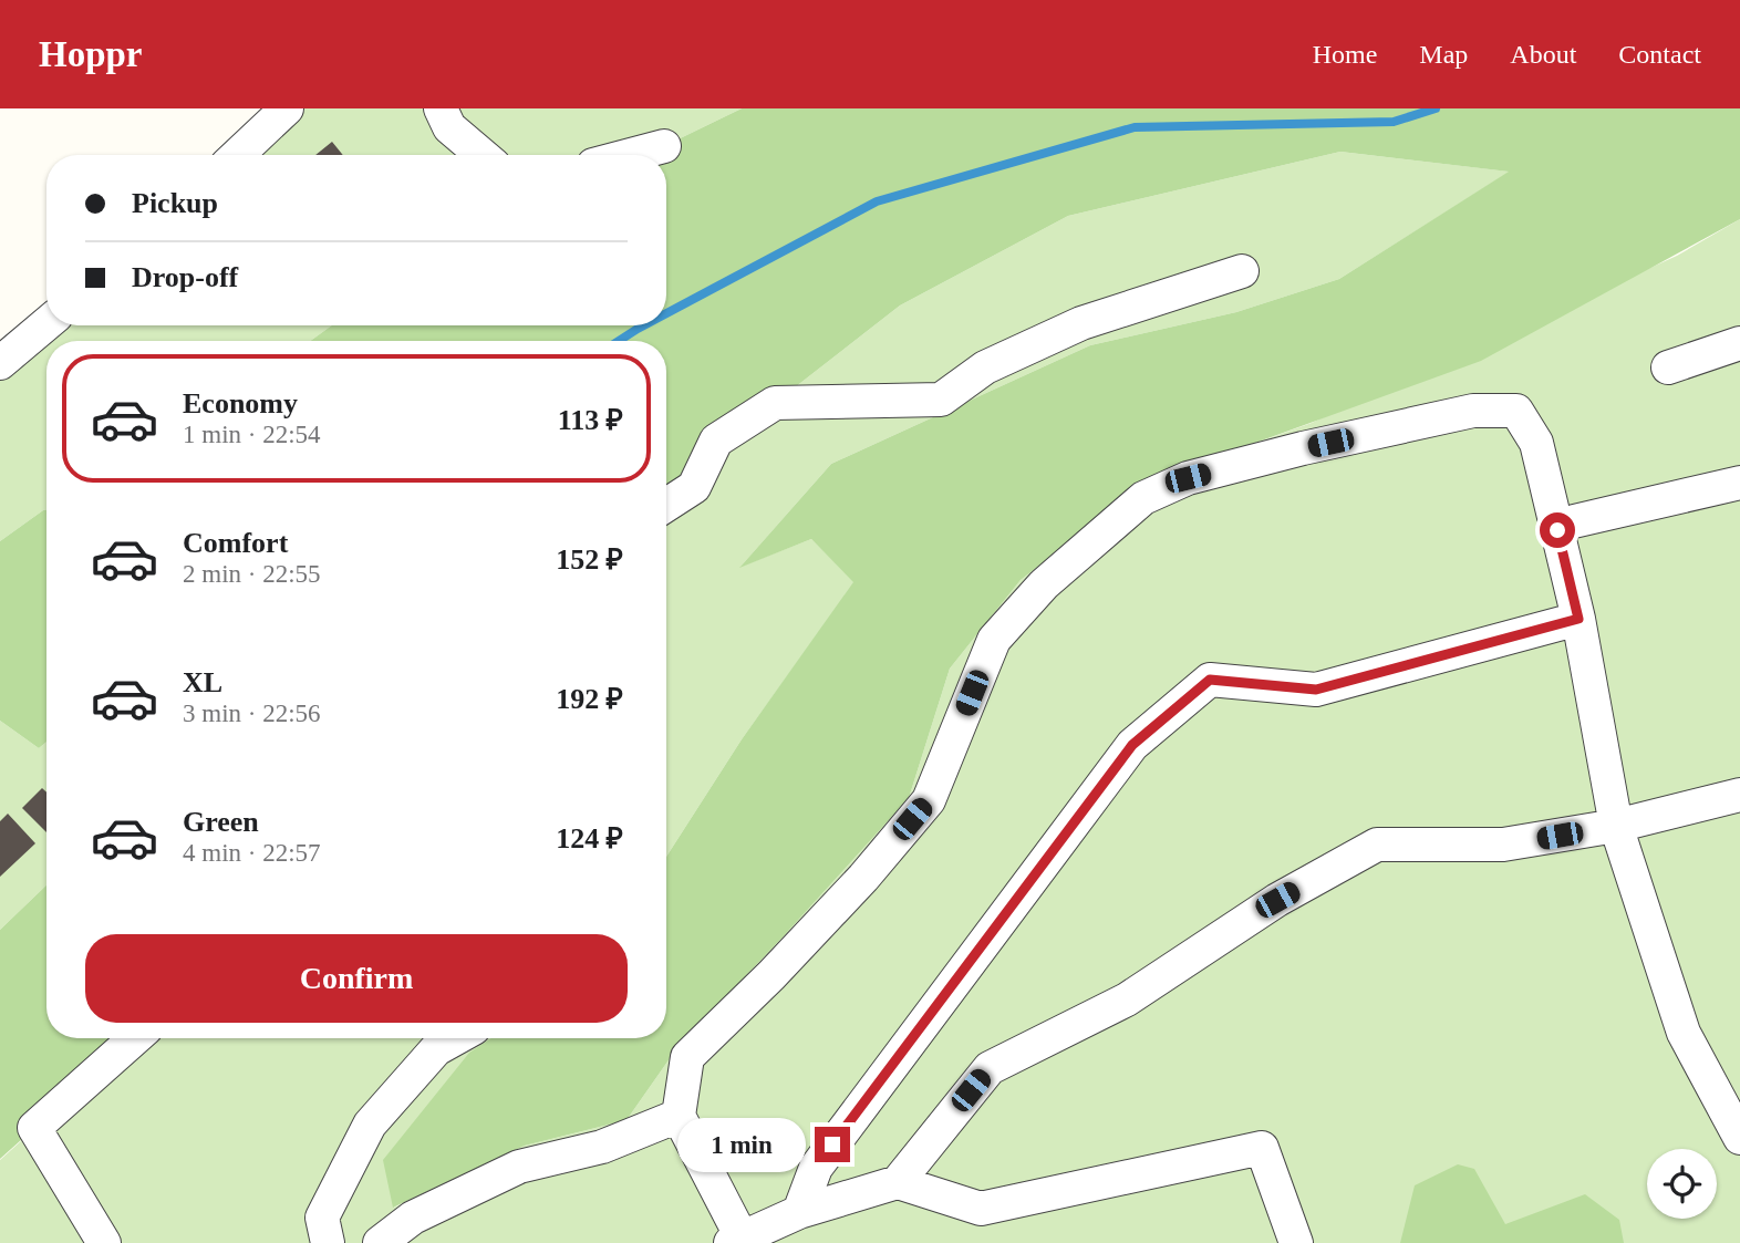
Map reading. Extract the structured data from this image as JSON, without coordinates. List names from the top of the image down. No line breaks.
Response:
{"page":{"header":"Hoppr","nav":["Home","Map","About","Contact"],"banner":["Pickup","Drop-off"],"list":[{"name":"Economy","note":"1 min · 22:54","value":"113 ₽"},{"name":"Comfort","note":"2 min · 22:55","value":"152 ₽"},{"name":"XL","note":"3 min · 22:56","value":"192 ₽"},{"name":"Green","note":"4 min · 22:57","value":"124 ₽"}],"buttons":"Confirm","bubble":"1 min"}}
